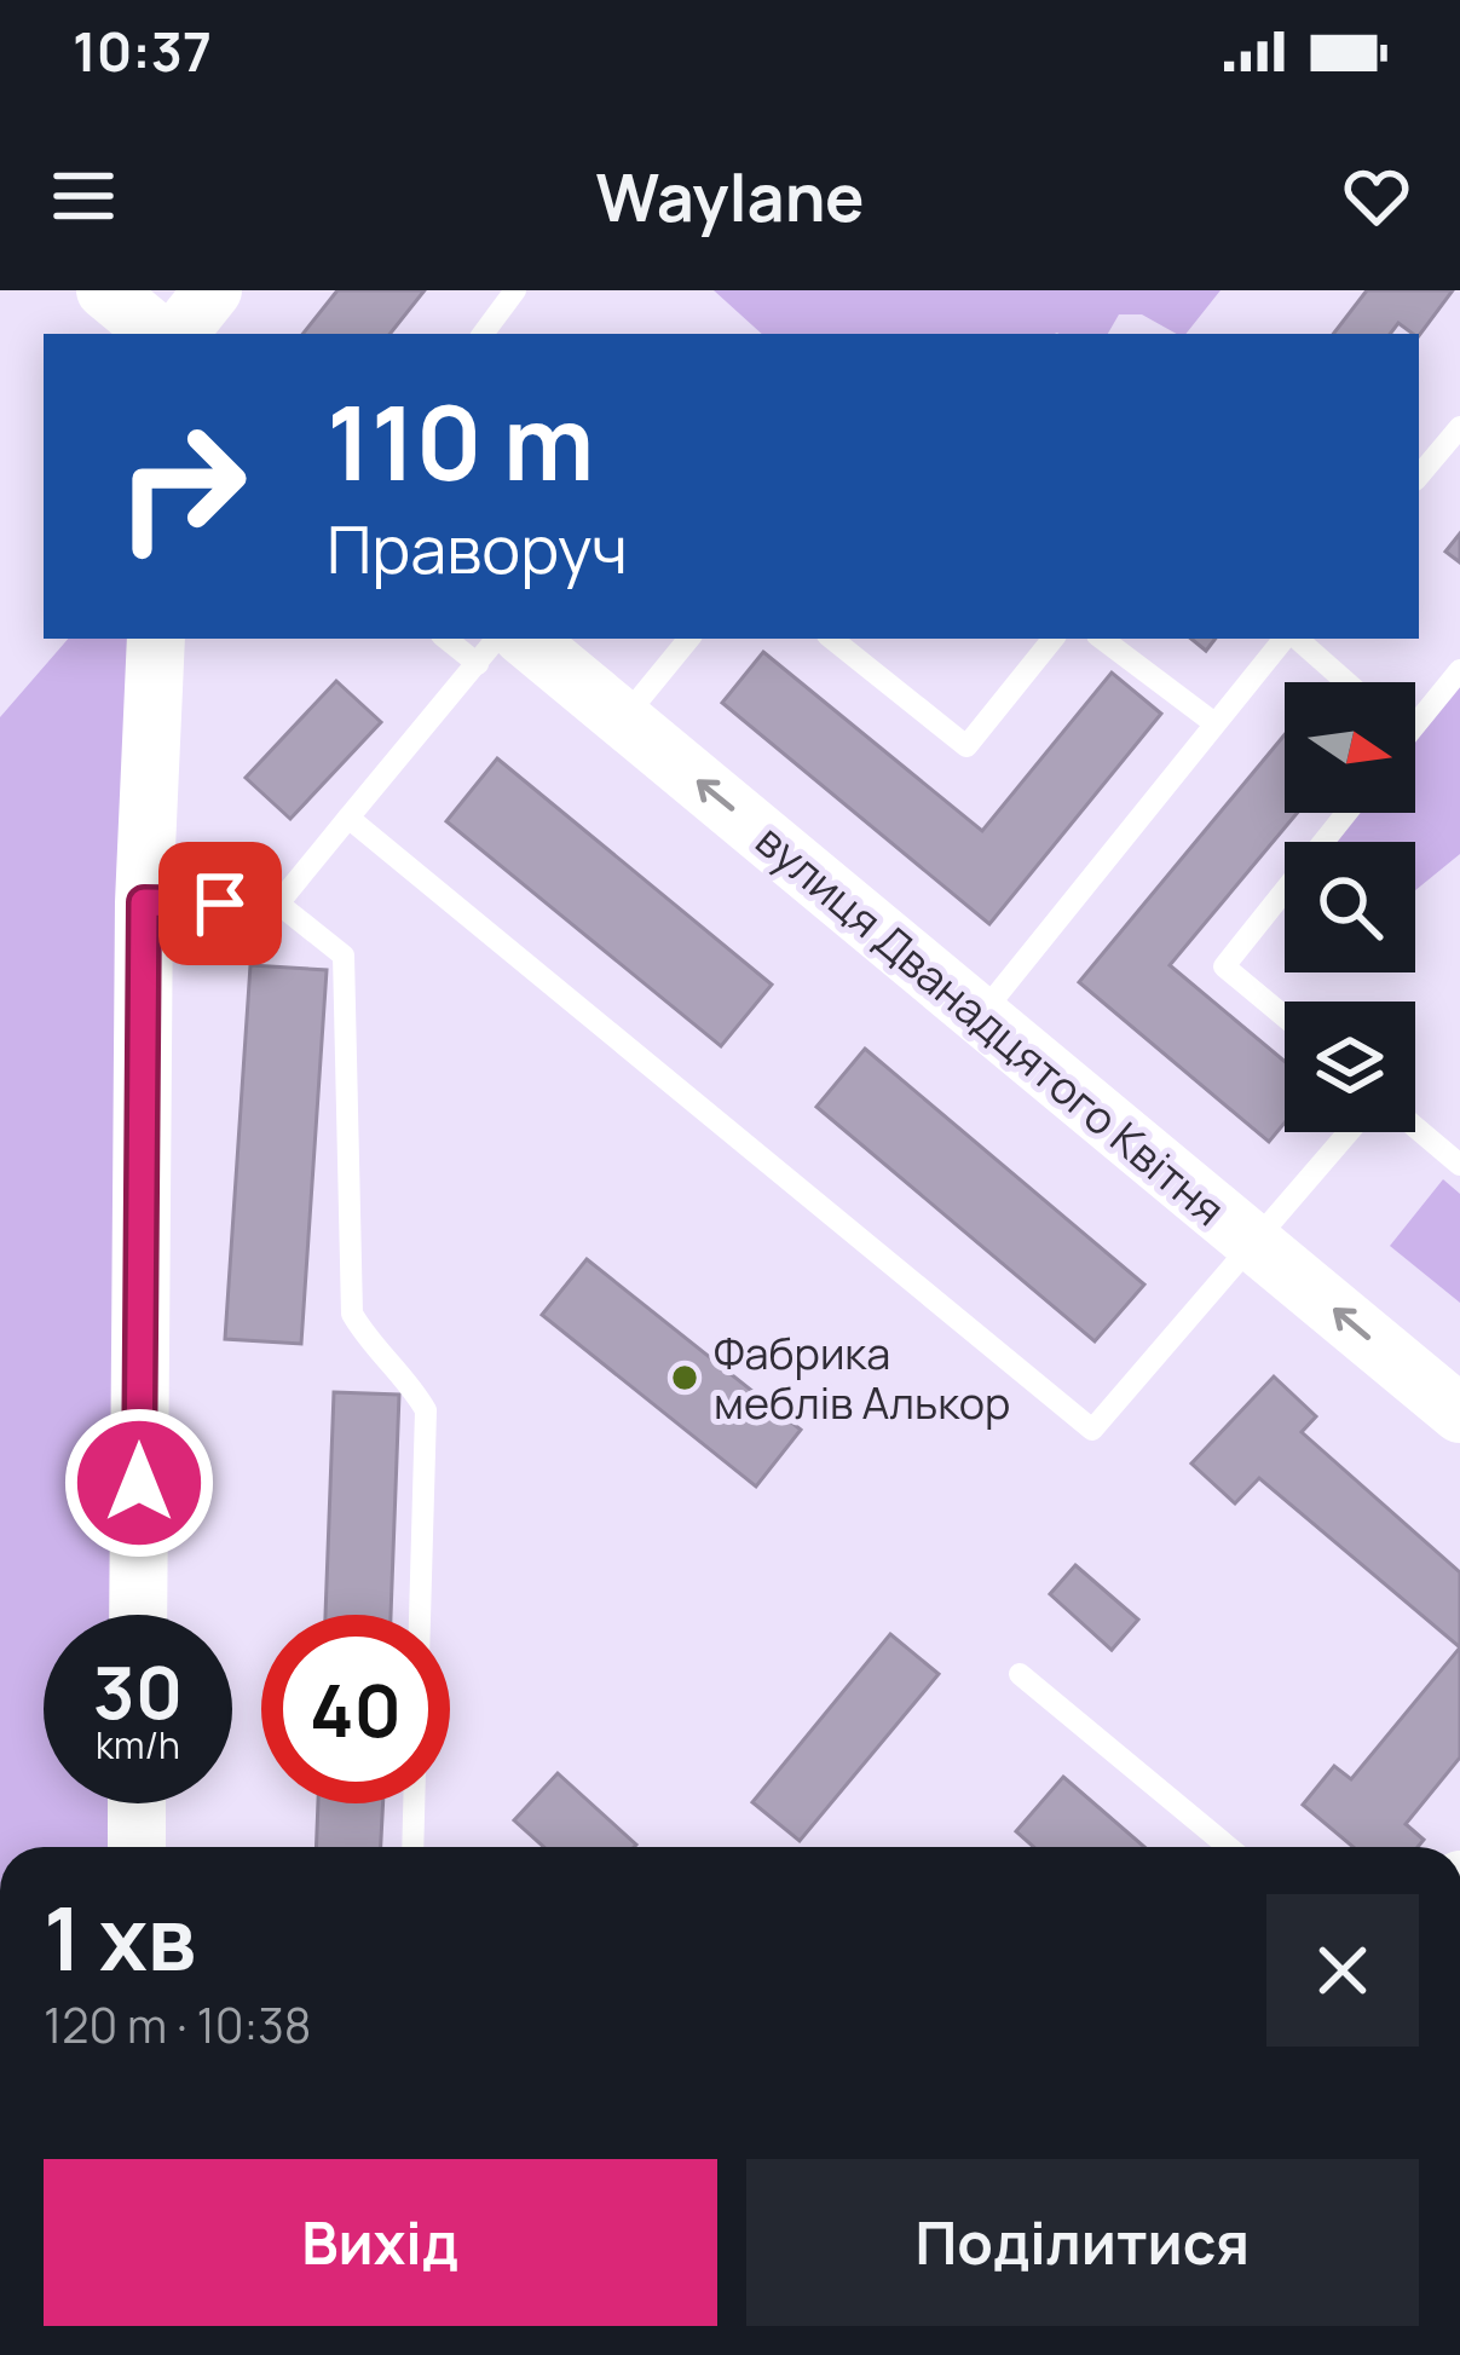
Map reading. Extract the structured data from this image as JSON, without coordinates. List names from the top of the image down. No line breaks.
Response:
{"streets":{"street":["вулиця Дванадцятого Квітня"]},"one_way":["вулиця Дванадцятого Квітня"],"places":["Фабрика меблів Алькор"],"north":"right","page":{"status":"10:37","header":"Waylane","turn":["110 m","Праворуч"],"speed":"30 km/h","limit":"40","heading":["1 хв","120 m · 10:38"],"buttons":["Вихід","Поділитися"]}}
